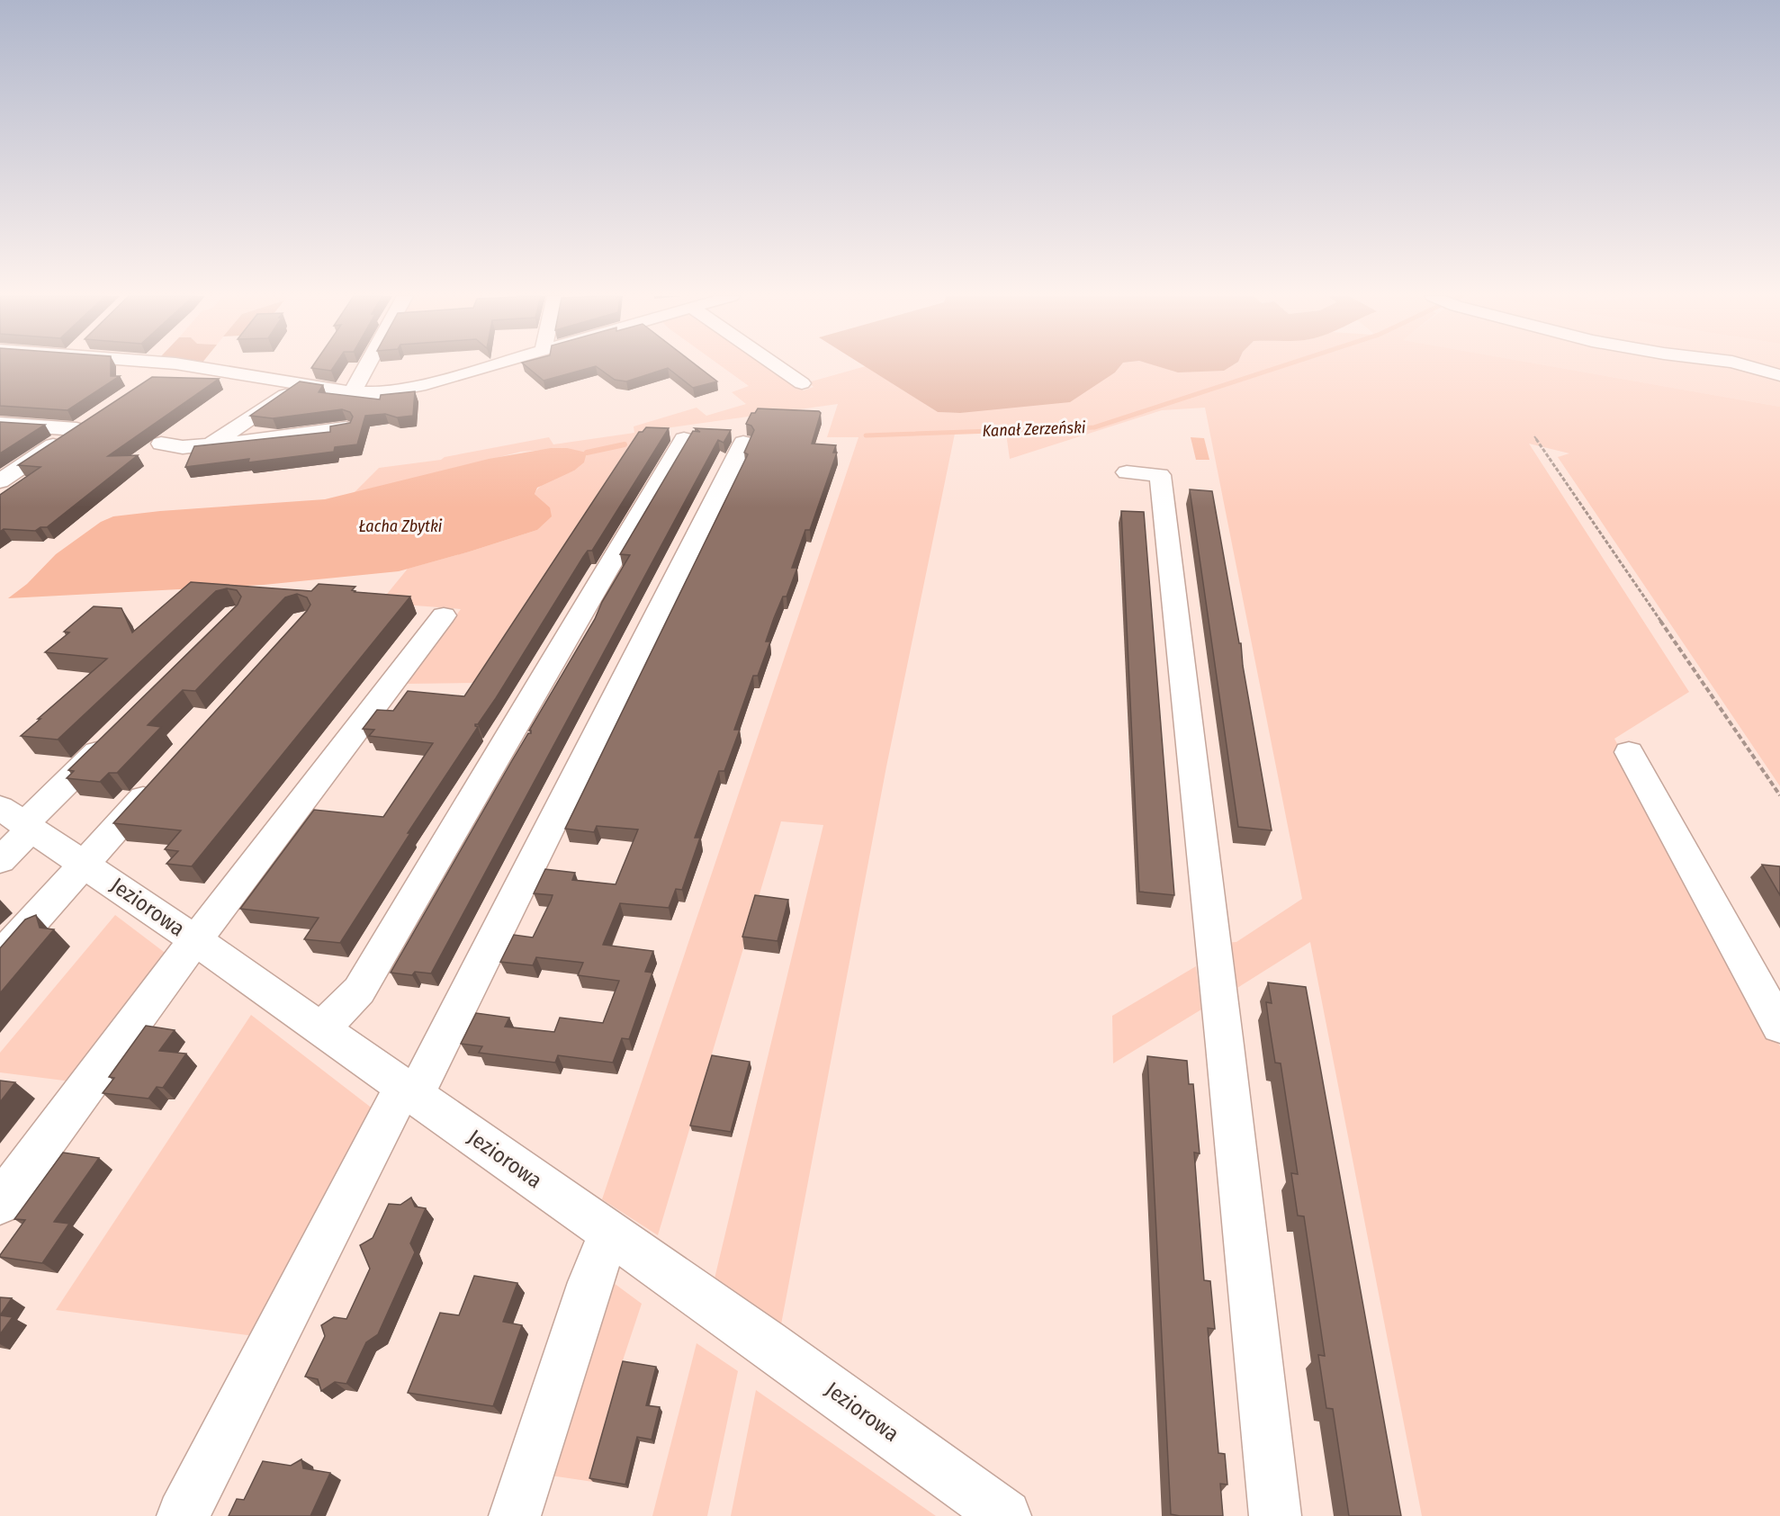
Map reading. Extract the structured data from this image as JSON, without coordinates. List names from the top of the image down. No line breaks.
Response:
{"streets":{"street":["Jeziorowa"]},"water":["Kanał Zerzeński","Łacha Zbytki"]}
